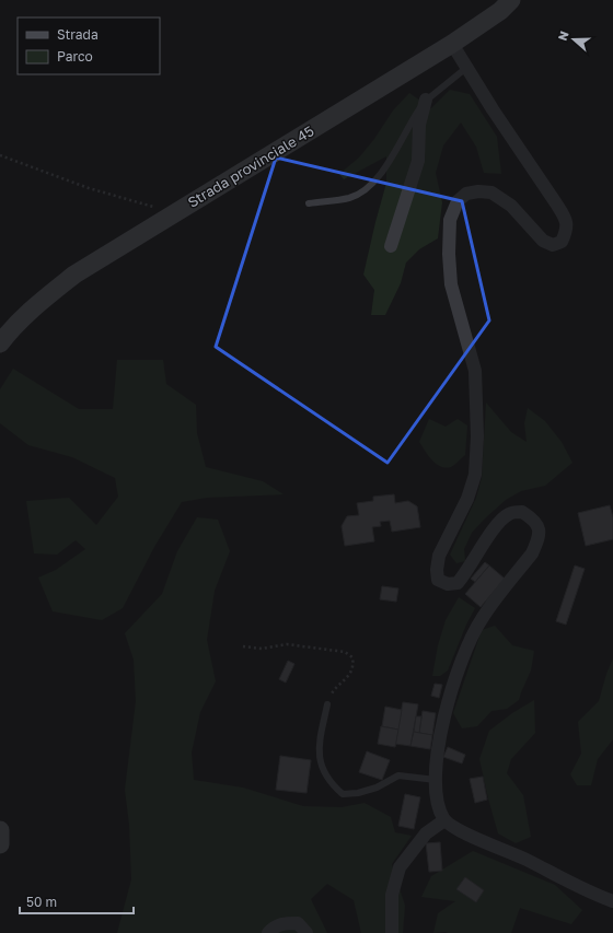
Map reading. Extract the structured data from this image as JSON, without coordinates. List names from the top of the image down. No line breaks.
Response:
{"streets":{"main road":["Strada provinciale 45"]},"legend":["Strada","Parco"],"scale_bar":"50 m","north":"left"}
